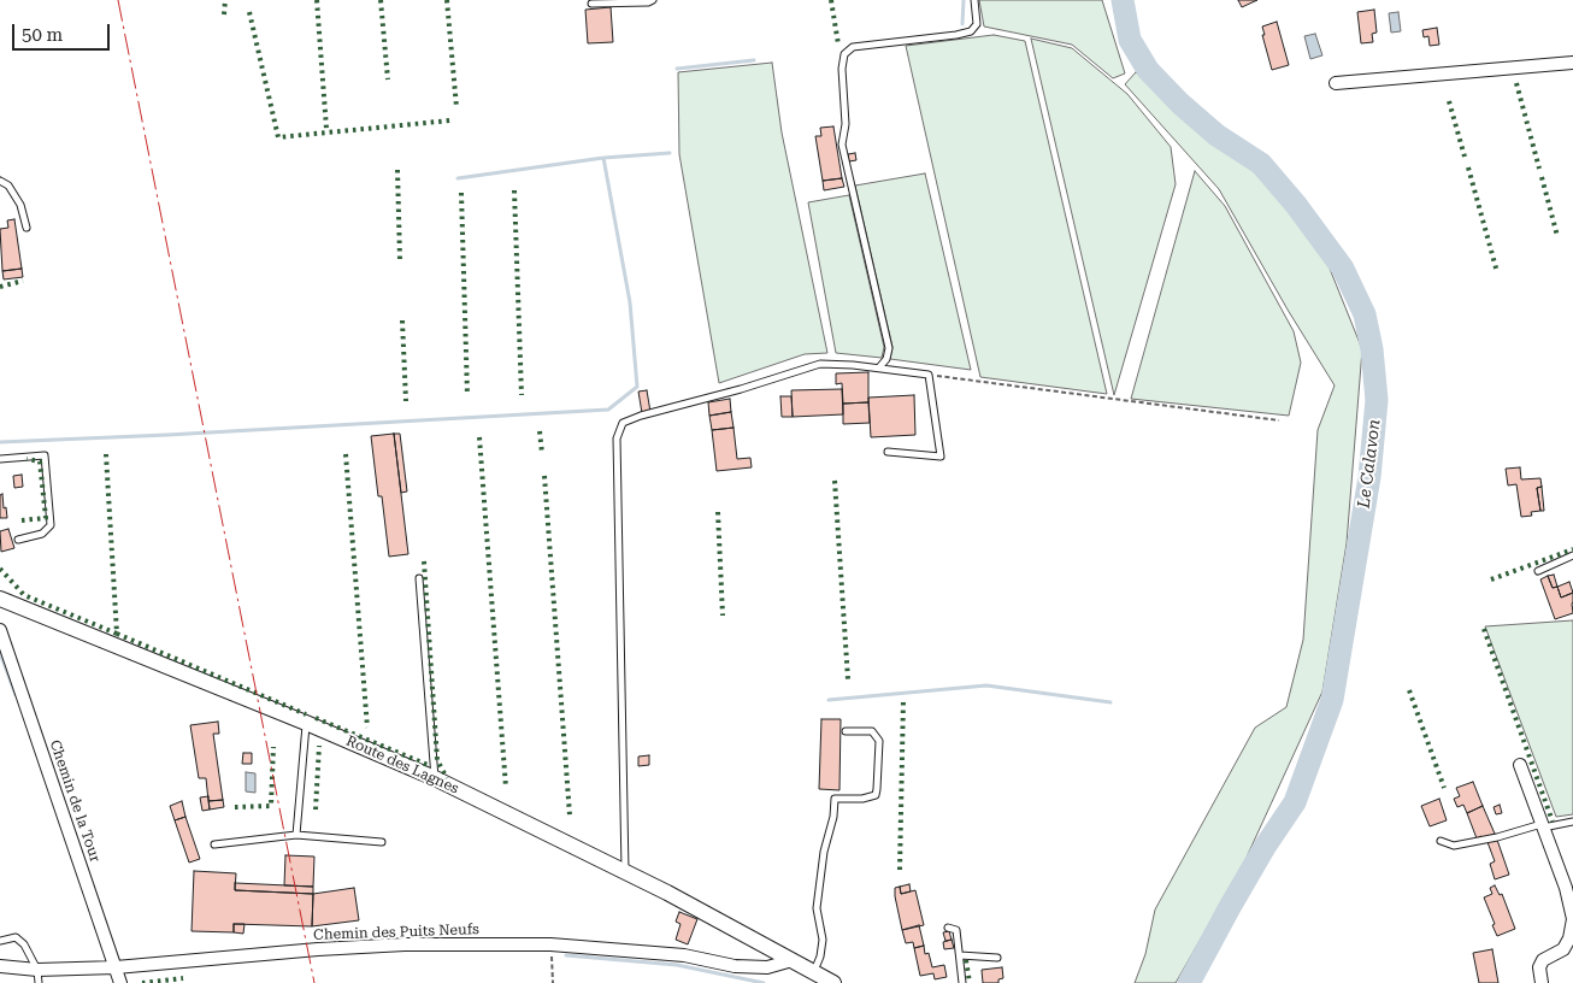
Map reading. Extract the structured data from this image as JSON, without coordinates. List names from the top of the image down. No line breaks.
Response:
{"streets":{"street":["Route des Lagnes","Chemin de la Tour","Chemin des Puits Neufs"]},"crossings":[["Route des Lagnes","Chemin des Puits Neufs"],["Chemin de la Tour","Chemin des Puits Neufs"]],"water":["Le Calavon"],"scale_bar":"50 m"}
